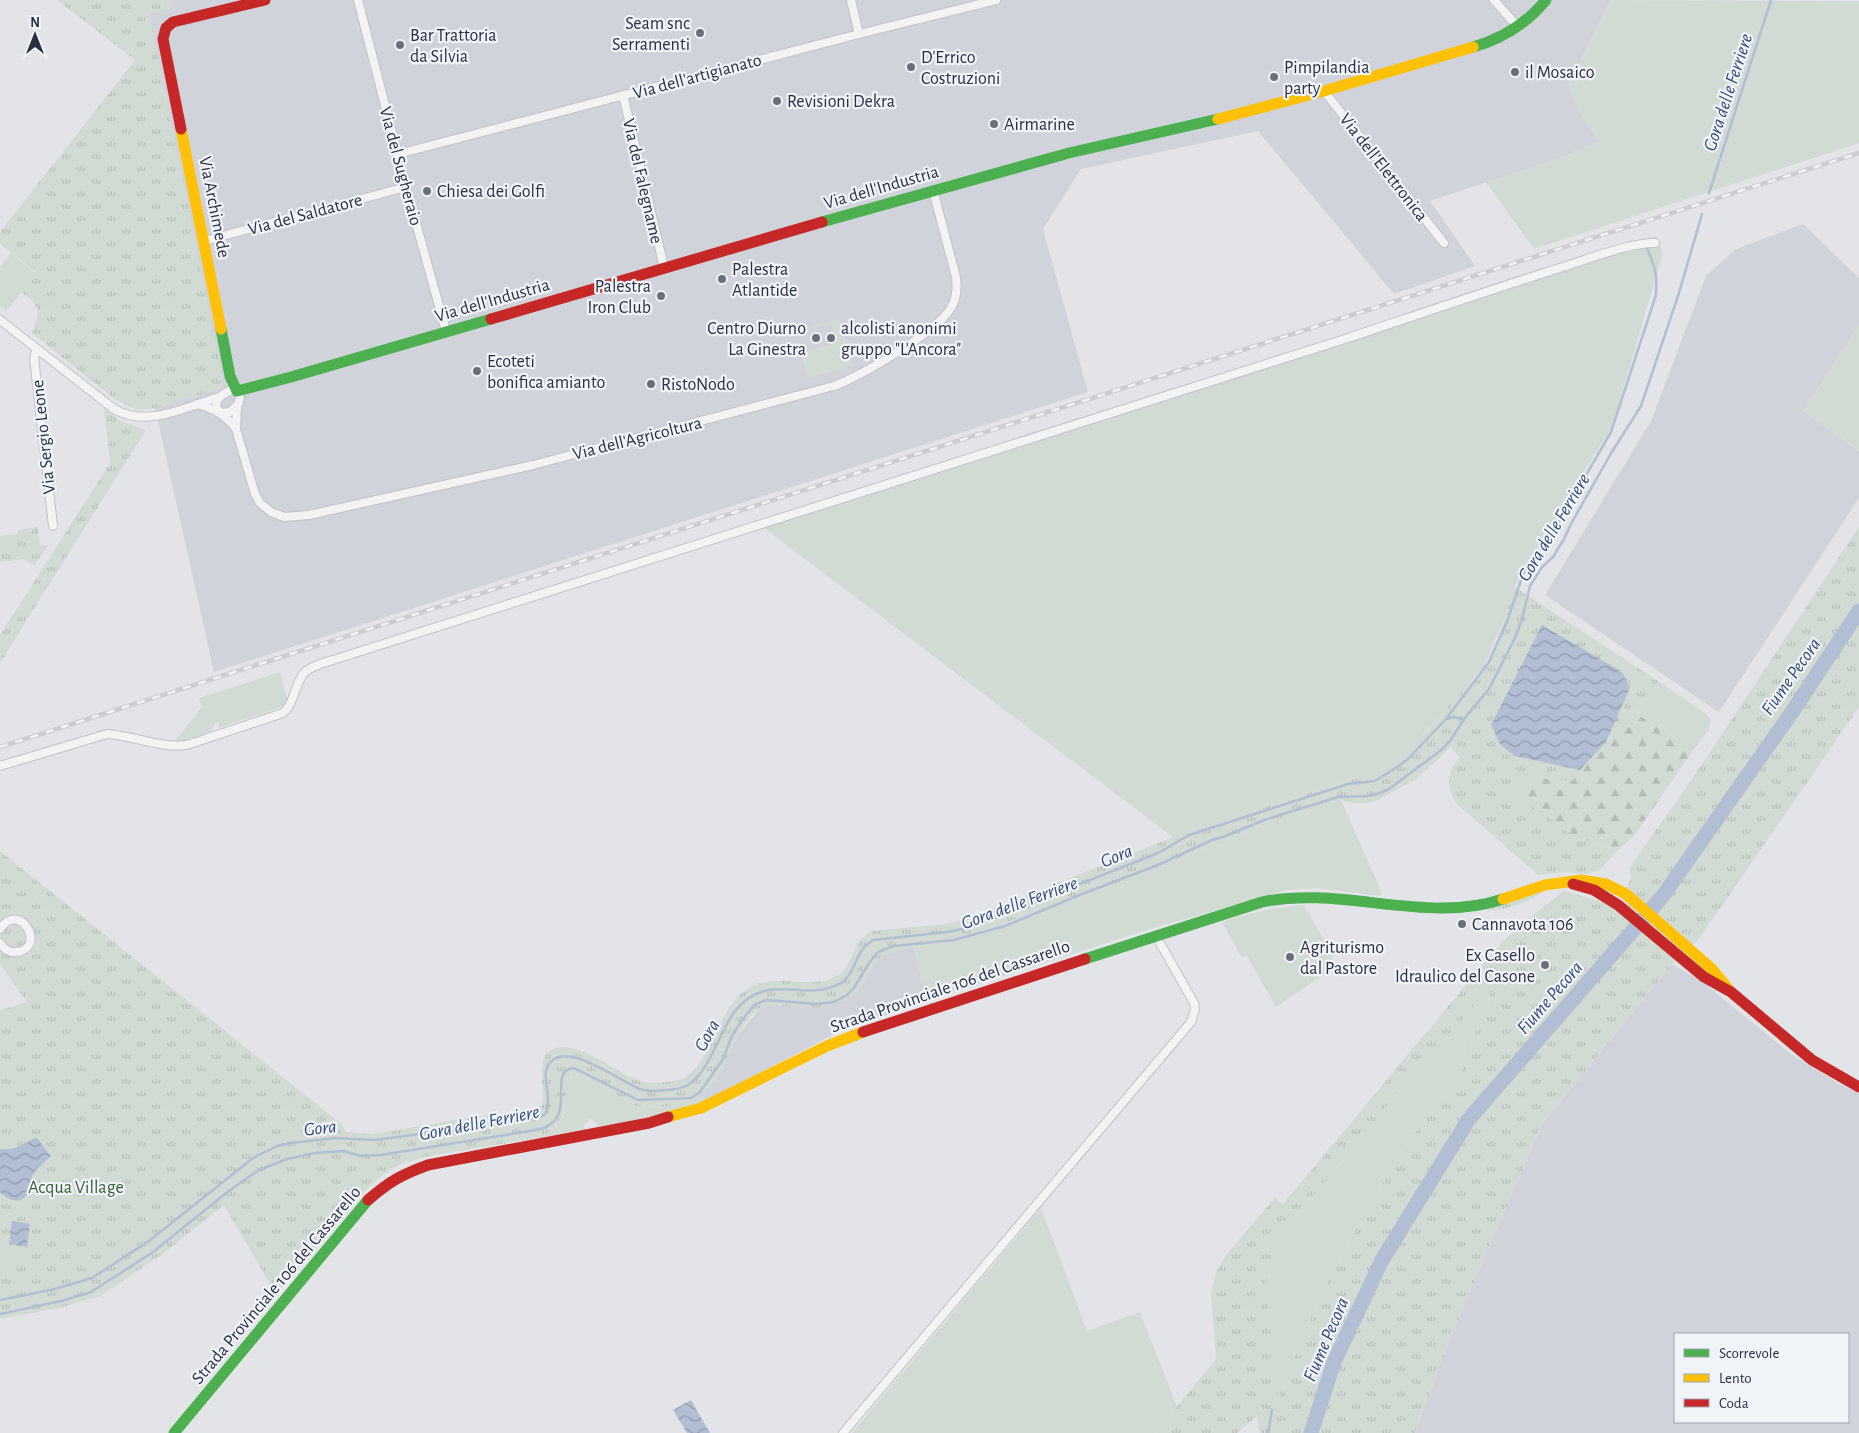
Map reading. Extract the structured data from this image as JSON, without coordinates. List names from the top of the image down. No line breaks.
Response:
{"streets":{"street":["Via dell'artigianato","Via del Sugheraio","Via dell'Elettronica","Via del Falegname","Via dell'Industria","Via Archimede","Via del Saldatore","Via Sergio Leone","Via dell'Agricoltura","Strada Provinciale 106 del Cassarello"]},"crossings":[["Via dell'artigianato","Via del Sugheraio"],["Via dell'artigianato","Via del Falegname"],["Via del Sugheraio","Via dell'Industria"],["Via del Sugheraio","Via del Saldatore"],["Via dell'Elettronica","Via dell'Industria"],["Via del Falegname","Via dell'Industria"],["Via dell'Industria","Via Archimede"],["Via dell'Industria","Via dell'Agricoltura"],["Via Archimede","Via del Saldatore"],["Via Archimede","Via dell'Agricoltura"]],"water":["Gora delle Ferriere","Fiume Pecora","Gora"],"parks":["Acqua Village"],"places":["Seam snc Serramenti","Bar Trattoria da Silvia","D'Errico Costruzioni","il Mosaico","Pimpilandia party","Revisioni Dekra","Airmarine","Chiesa dei Golfi","Palestra Atlantide","Palestra Iron Club","Centro Diurno La Ginestra","alcolisti anonimi gruppo \"L'Ancora\"","Ecoteti bonifica amianto","RistoNodo","Cannavota 106","Agriturismo dal Pastore","Ex Casello Idraulico del Casone"],"legend":["Scorrevole","Lento","Coda"],"north":"top"}
